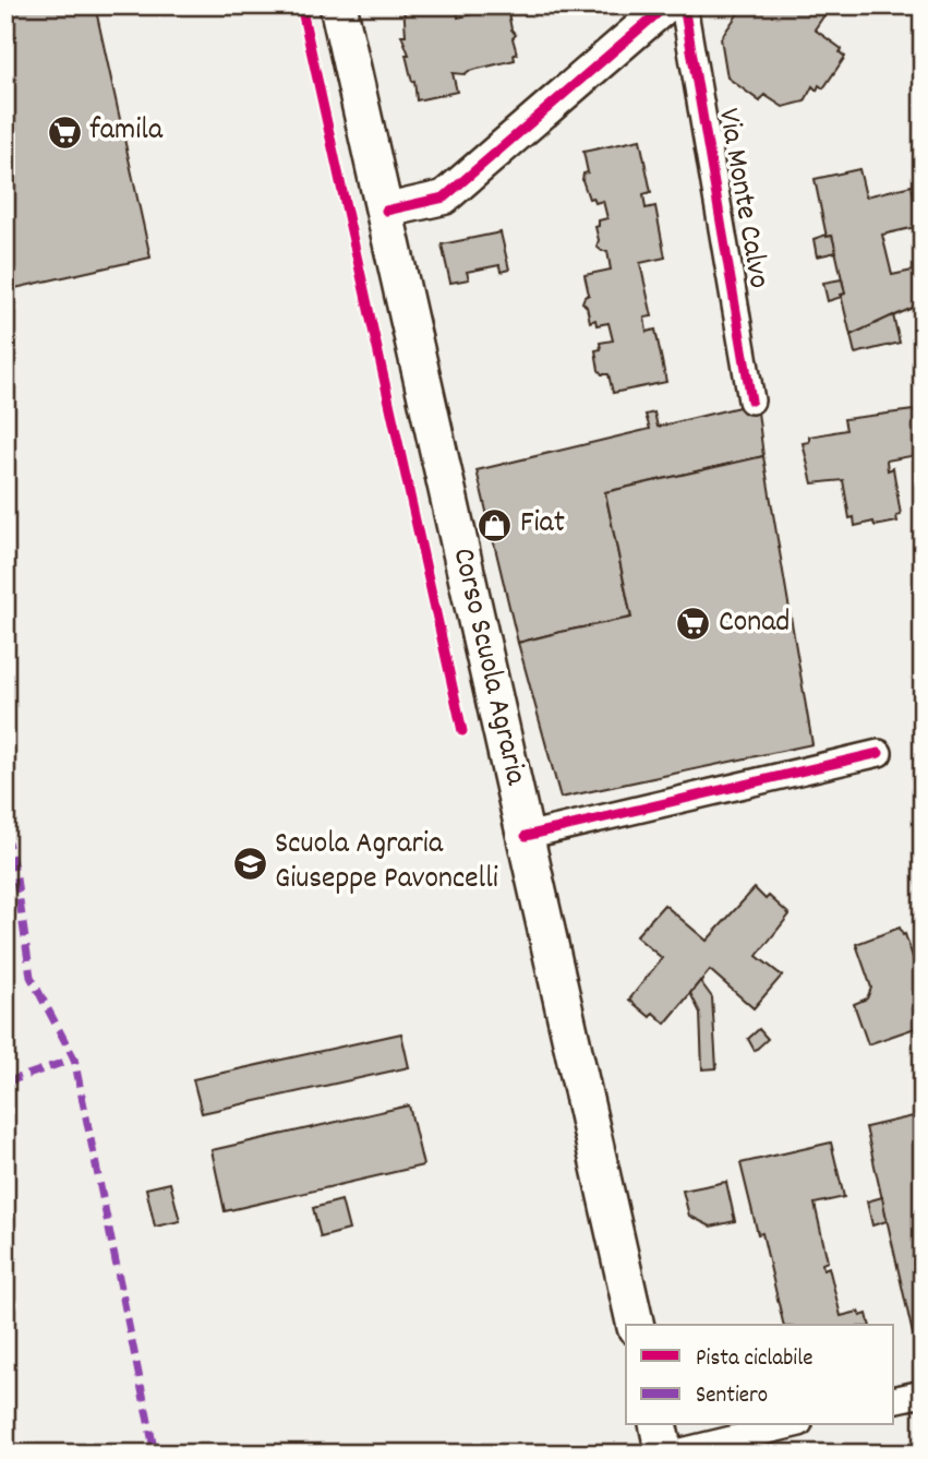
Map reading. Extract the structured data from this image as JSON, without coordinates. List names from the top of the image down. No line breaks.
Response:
{"streets":{"main road":["Corso Scuola Agraria"],"street":["Via Monte Calvo"]},"places":{"supermarket":["famila","Conad"],"shop":["Fiat"],"school or university":["Scuola Agraria Giuseppe Pavoncelli"]},"legend":["Pista ciclabile","Sentiero"]}
